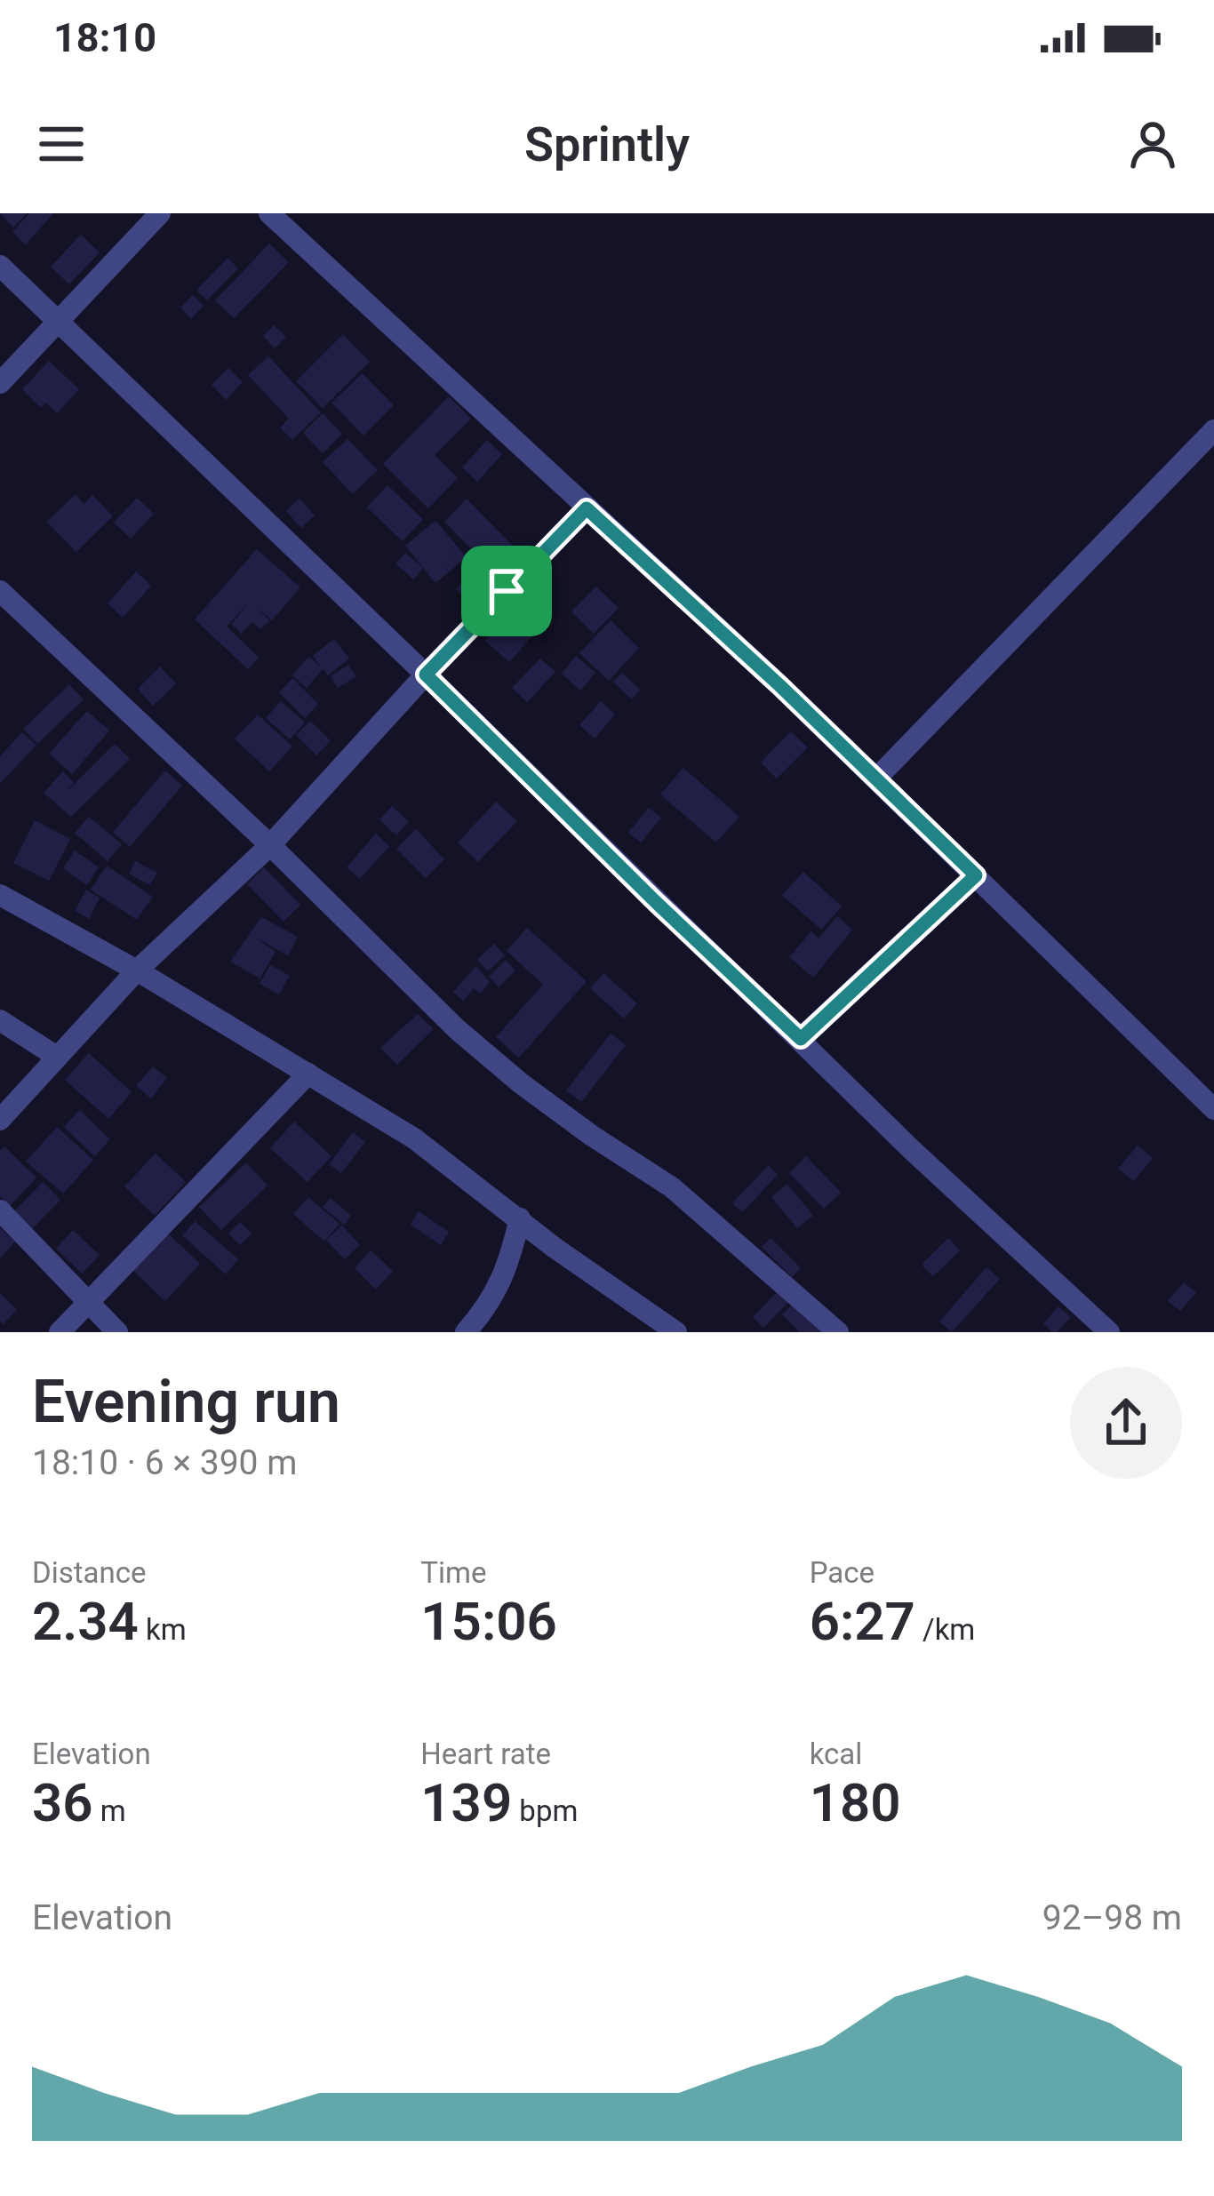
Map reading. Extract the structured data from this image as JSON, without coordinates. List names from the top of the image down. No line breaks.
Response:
{"page":{"status":"18:10","header":"Sprintly","heading":["Evening run","18:10 · 6 × 390 m"],"stats":[["Distance","2.34 km"],["Time","15:06"],["Pace","6:27 /km"],["Elevation","36 m"],["Heart rate","139 bpm"],["kcal","180"]],"chart":["Elevation","92–98 m"]}}
